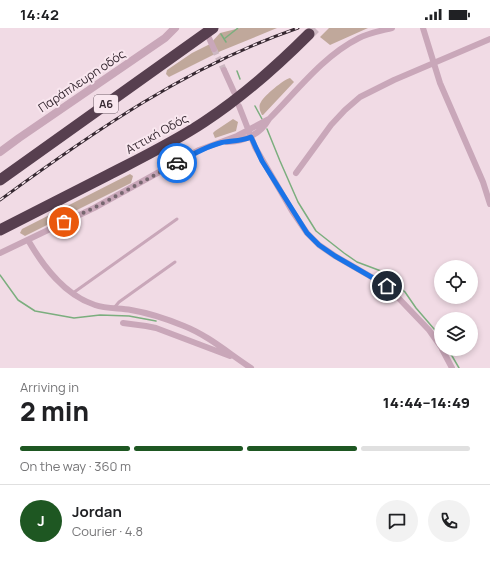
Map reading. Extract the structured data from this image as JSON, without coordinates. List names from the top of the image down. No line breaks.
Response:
{"streets":{"highway":["Α6","Αττική Οδός"],"street":["Παράπλευρη οδός"]},"page":{"status":"14:42","heading":["2 min","Arriving in","14:44–14:49"],"panel":["Jordan","Courier · 4.8"],"bar":"On the way · 360 m","round":"J"}}
